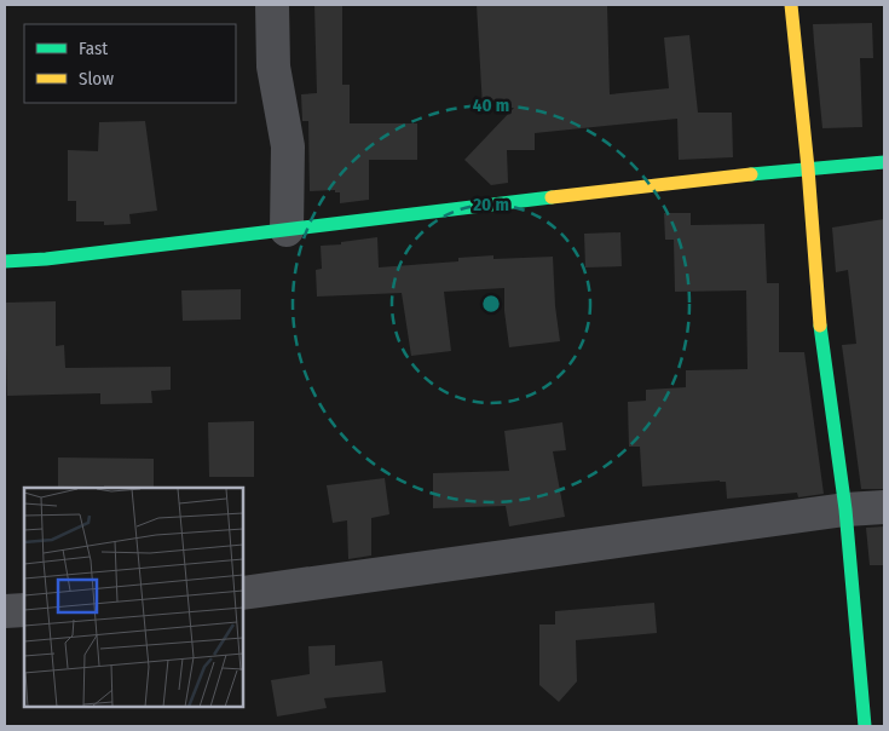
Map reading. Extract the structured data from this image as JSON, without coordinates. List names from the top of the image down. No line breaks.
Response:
{"legend":["Fast","Slow"],"rings":["40 m","20 m"]}
